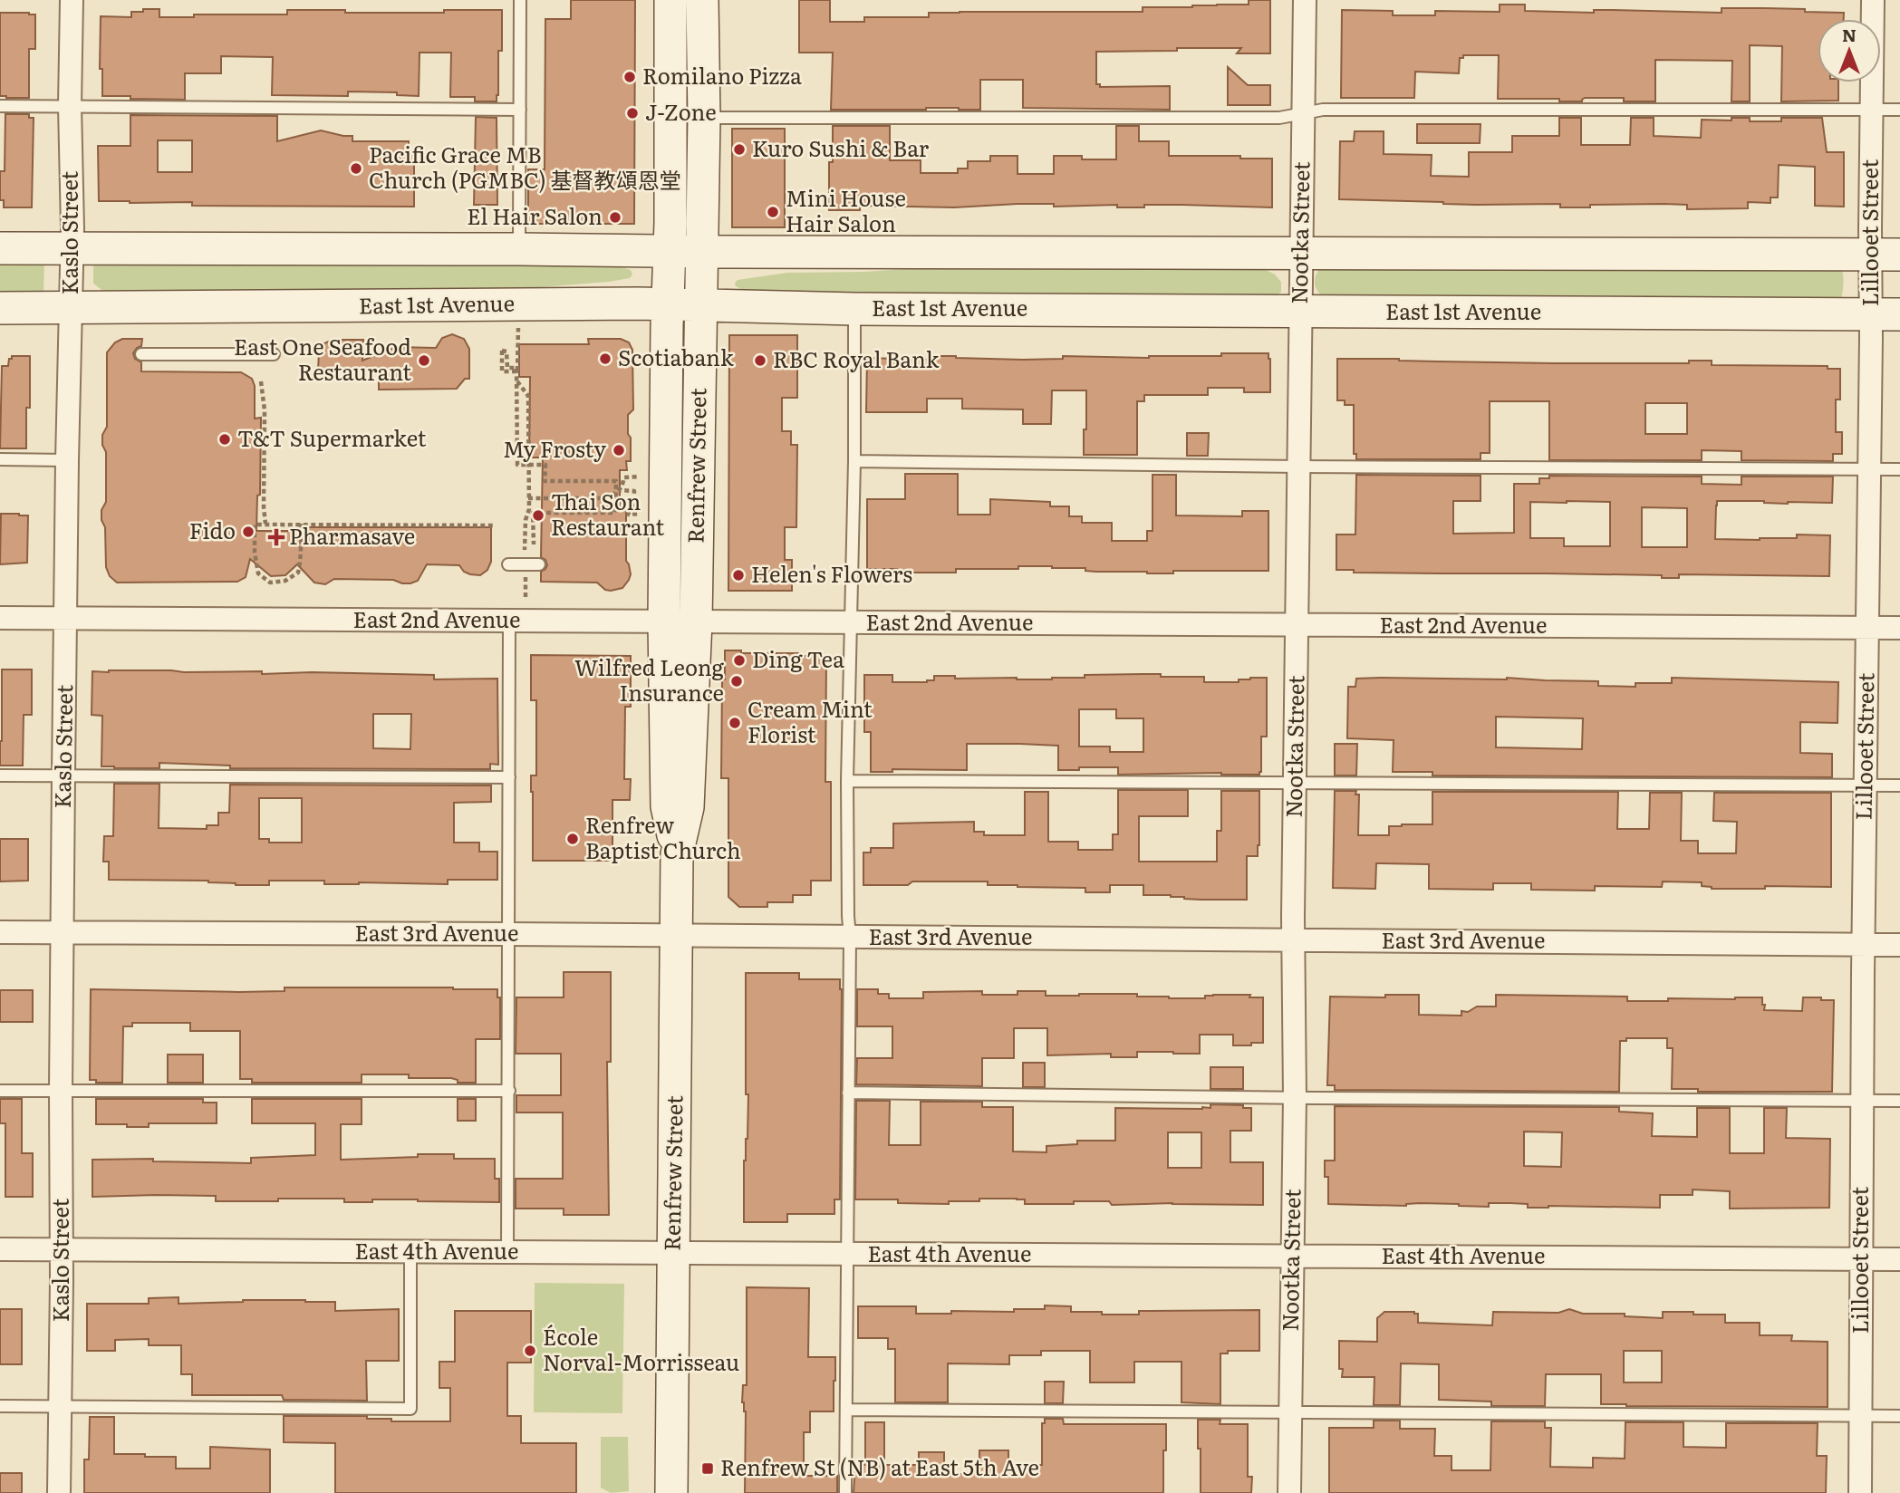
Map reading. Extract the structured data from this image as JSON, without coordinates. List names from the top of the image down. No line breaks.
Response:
{"streets":{"main road":["East 1st Avenue","Renfrew Street"],"street":["Kaslo Street","Nootka Street","Lillooet Street","East 2nd Avenue","East 3rd Avenue","East 4th Avenue"]},"crossings":[["Kaslo Street","East 1st Avenue"],["Kaslo Street","East 2nd Avenue"],["Kaslo Street","East 3rd Avenue"],["Kaslo Street","East 4th Avenue"],["Nootka Street","East 1st Avenue"],["Nootka Street","East 2nd Avenue"],["Nootka Street","East 3rd Avenue"],["Nootka Street","East 4th Avenue"],["Lillooet Street","East 1st Avenue"],["Lillooet Street","East 2nd Avenue"],["Lillooet Street","East 3rd Avenue"],["Lillooet Street","East 4th Avenue"],["East 1st Avenue","Renfrew Street"],["Renfrew Street","East 2nd Avenue"],["Renfrew Street","East 3rd Avenue"],["Renfrew Street","East 4th Avenue"]],"places":{"other":["Romilano Pizza","J-Zone","Kuro Sushi & Bar","Pacific Grace MB Church (PGMBC) 基督教頌恩堂","Mini House Hair Salon","El Hair Salon","Scotiabank","East One Seafood Restaurant","RBC Royal Bank","T&T Supermarket","My Frosty","Thai Son Restaurant","Fido","Helen's Flowers","Ding Tea","Wilfred Leong Insurance","Cream Mint Florist","Renfrew Baptist Church","École Norval-Morrisseau"],"health":["Pharmasave"],"transit":["Renfrew St (NB) at East 5th Ave"]},"north":"top"}
